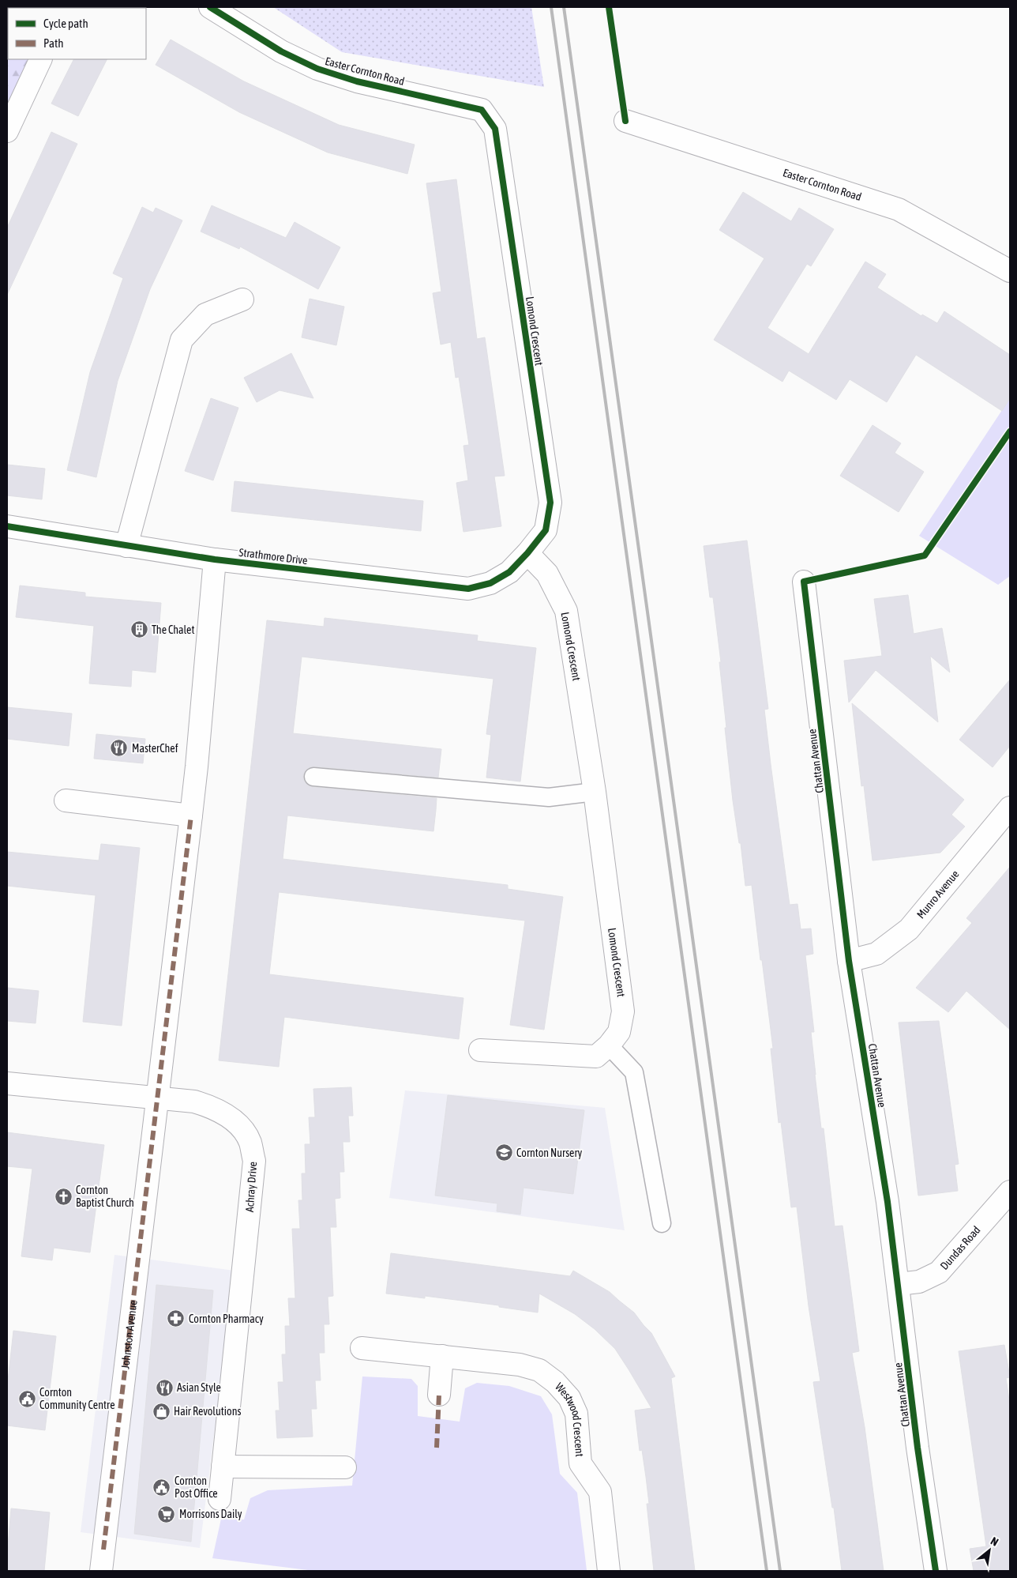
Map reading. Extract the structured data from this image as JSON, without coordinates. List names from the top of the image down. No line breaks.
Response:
{"streets":{"street":["Easter Cornton Road","Lomond Crescent","Strathmore Drive","Chattan Avenue","Munro Avenue","Achray Drive","Dundas Road","Johnston Avenue","Westwood Crescent"]},"crossings":[["Easter Cornton Road","Lomond Crescent"],["Lomond Crescent","Strathmore Drive"],["Chattan Avenue","Munro Avenue"],["Chattan Avenue","Dundas Road"],["Achray Drive","Johnston Avenue"]],"places":{"building":["The Chalet"],"restaurant":["MasterChef","Asian Style"],"school or university":["Cornton Nursery"],"church":["Cornton Baptist Church"],"pharmacy":["Cornton Pharmacy"],"public building":["Cornton Community Centre","Cornton Post Office"],"shop":["Hair Revolutions"],"supermarket":["Morrisons Daily"]},"legend":["Cycle path","Path"],"north":"top right"}
